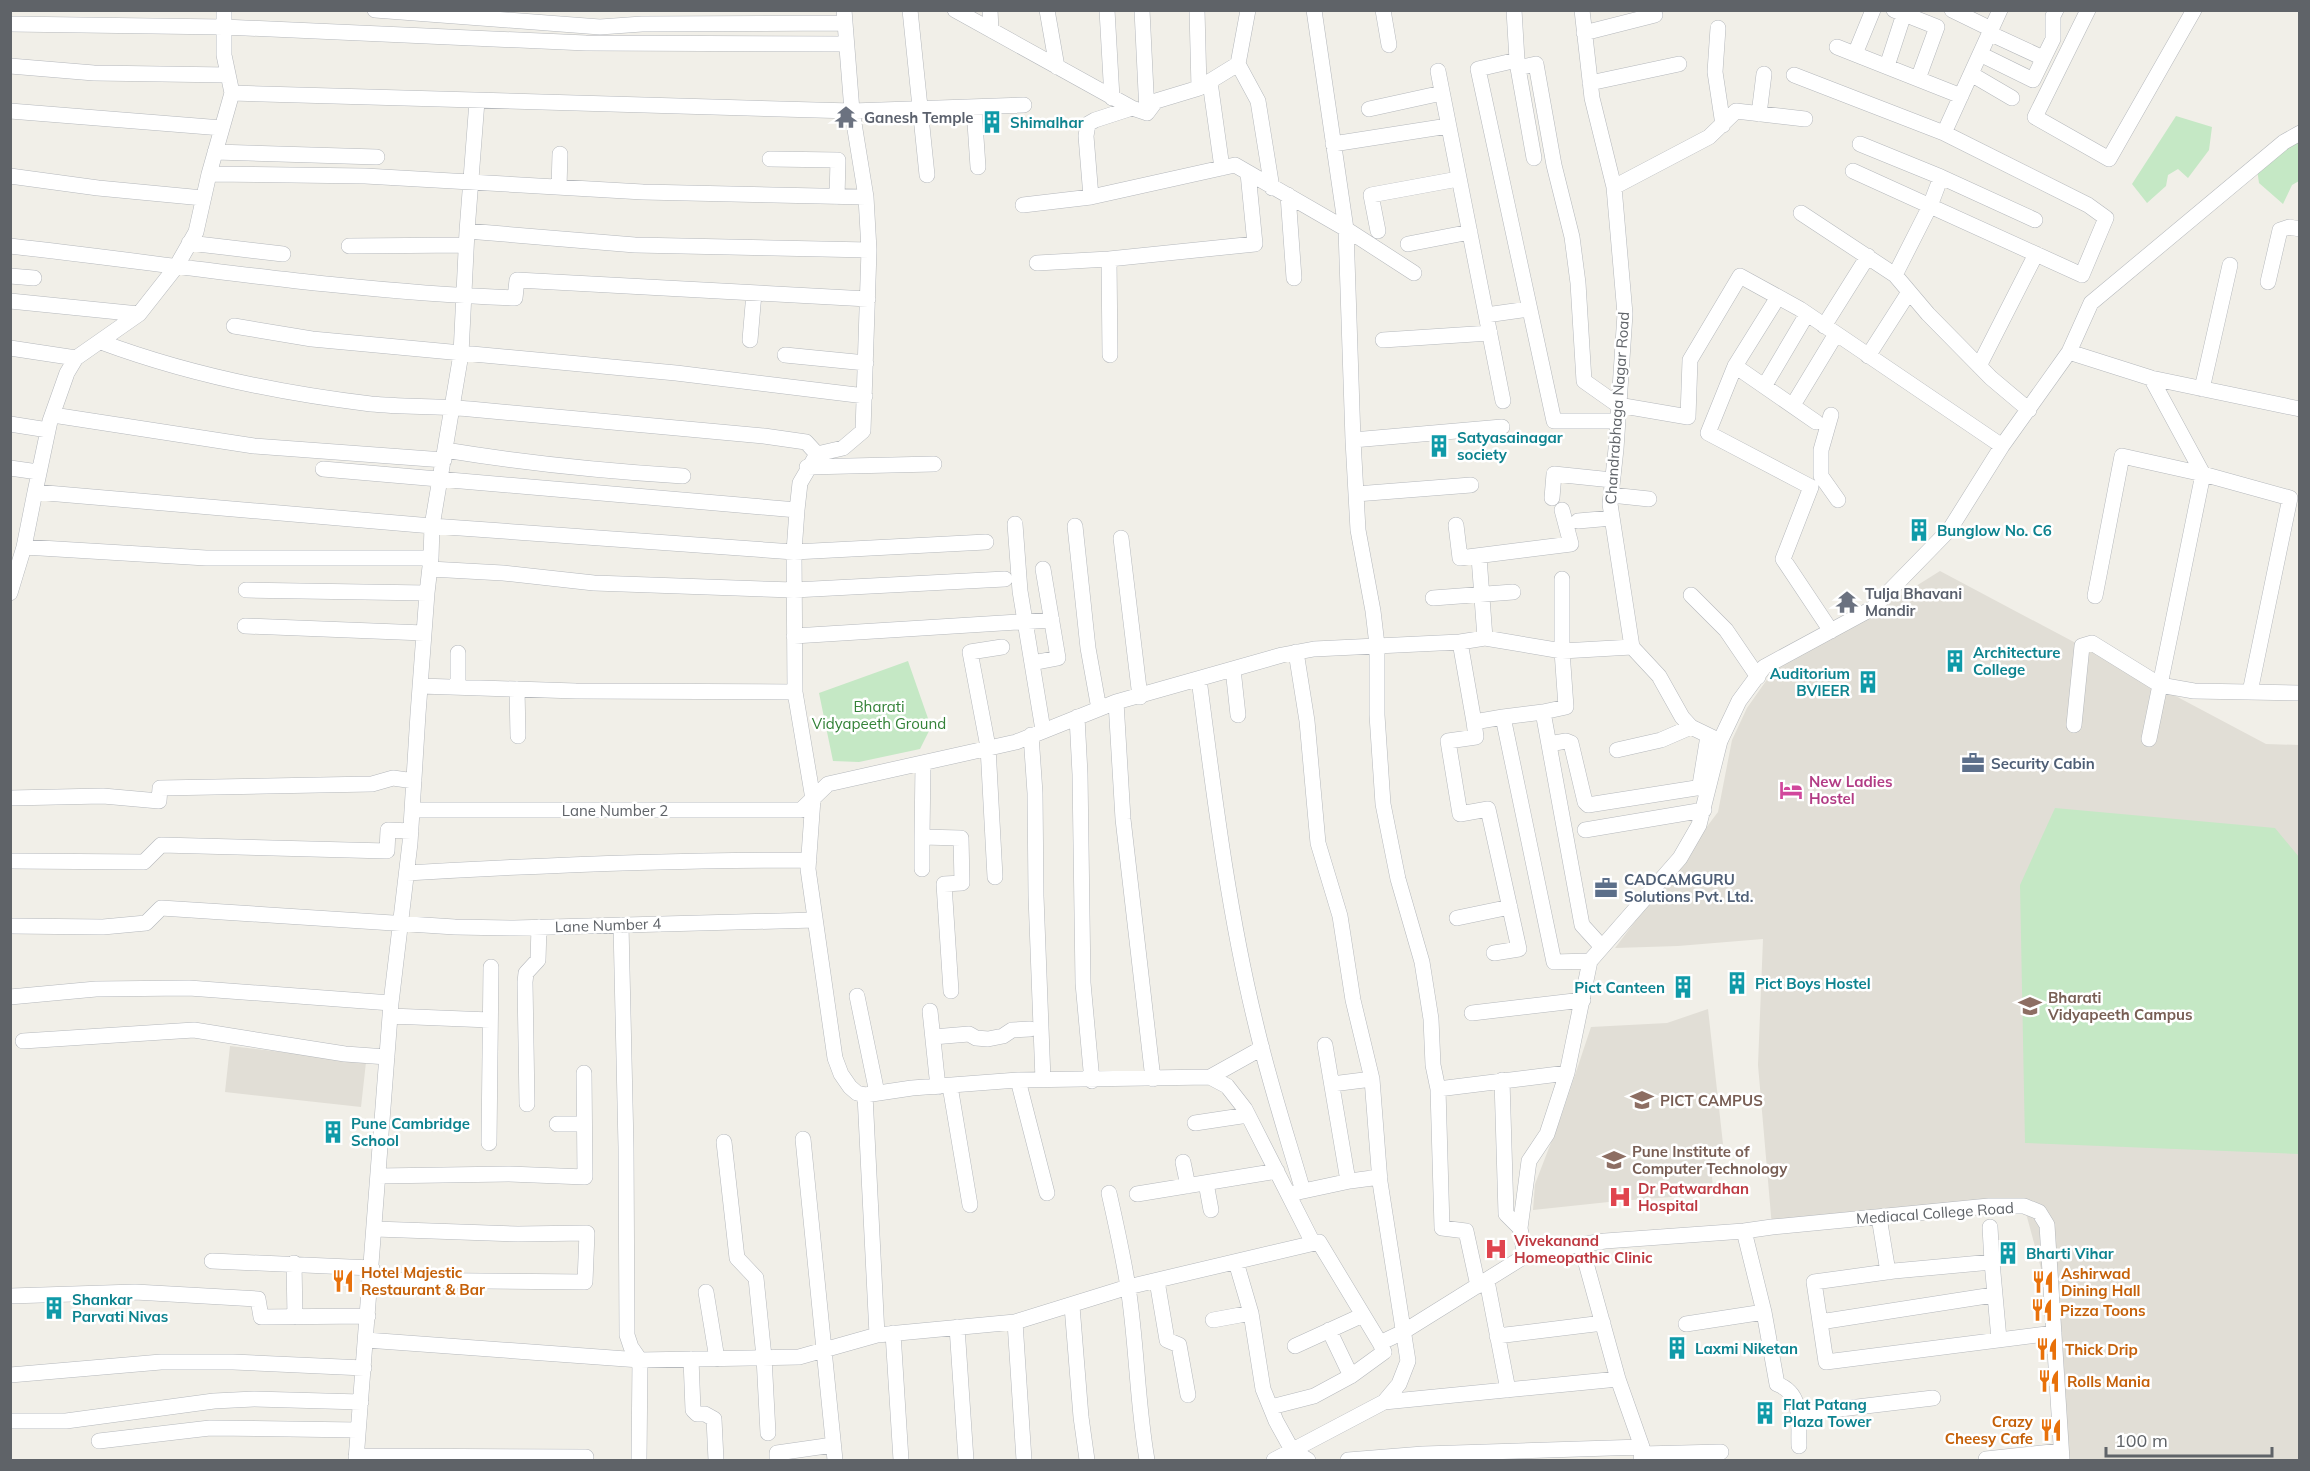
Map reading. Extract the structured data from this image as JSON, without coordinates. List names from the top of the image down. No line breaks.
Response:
{"streets":{"street":["Chandrabhaga Nagar Road","Lane Number 2","Lane Number 4","Mediacal College Road"]},"crossings":[["Chandrabhaga Nagar Road","Lane Number 2"]],"parks":["Bharati Vidyapeeth Ground"],"places":{"temple":["Ganesh Temple","Tulja Bhavani Mandir"],"building":["Shimalhar","Satyasainagar society","Bunglow No. C6","Architecture College","Auditorium BVIEER","Pict Boys Hostel","Pict Canteen","Pune Cambridge School","Bharti Vihar","Shankar Parvati Nivas","Laxmi Niketan","Flat Patang Plaza Tower"],"office":["Security Cabin","CADCAMGURU Solutions Pvt. Ltd."],"hotel":["New Ladies Hostel"],"school or university":["Bharati Vidyapeeth Campus","PICT CAMPUS","Pune Institute of Computer Technology"],"hospital":["Dr Patwardhan Hospital","Vivekanand Homeopathic Clinic"],"restaurant":["Hotel Majestic Restaurant & Bar","Ashirwad Dining Hall","Pizza Toons","Thick Drip","Rolls Mania","Crazy Cheesy Cafe"]},"scale_bar":"100 m"}
